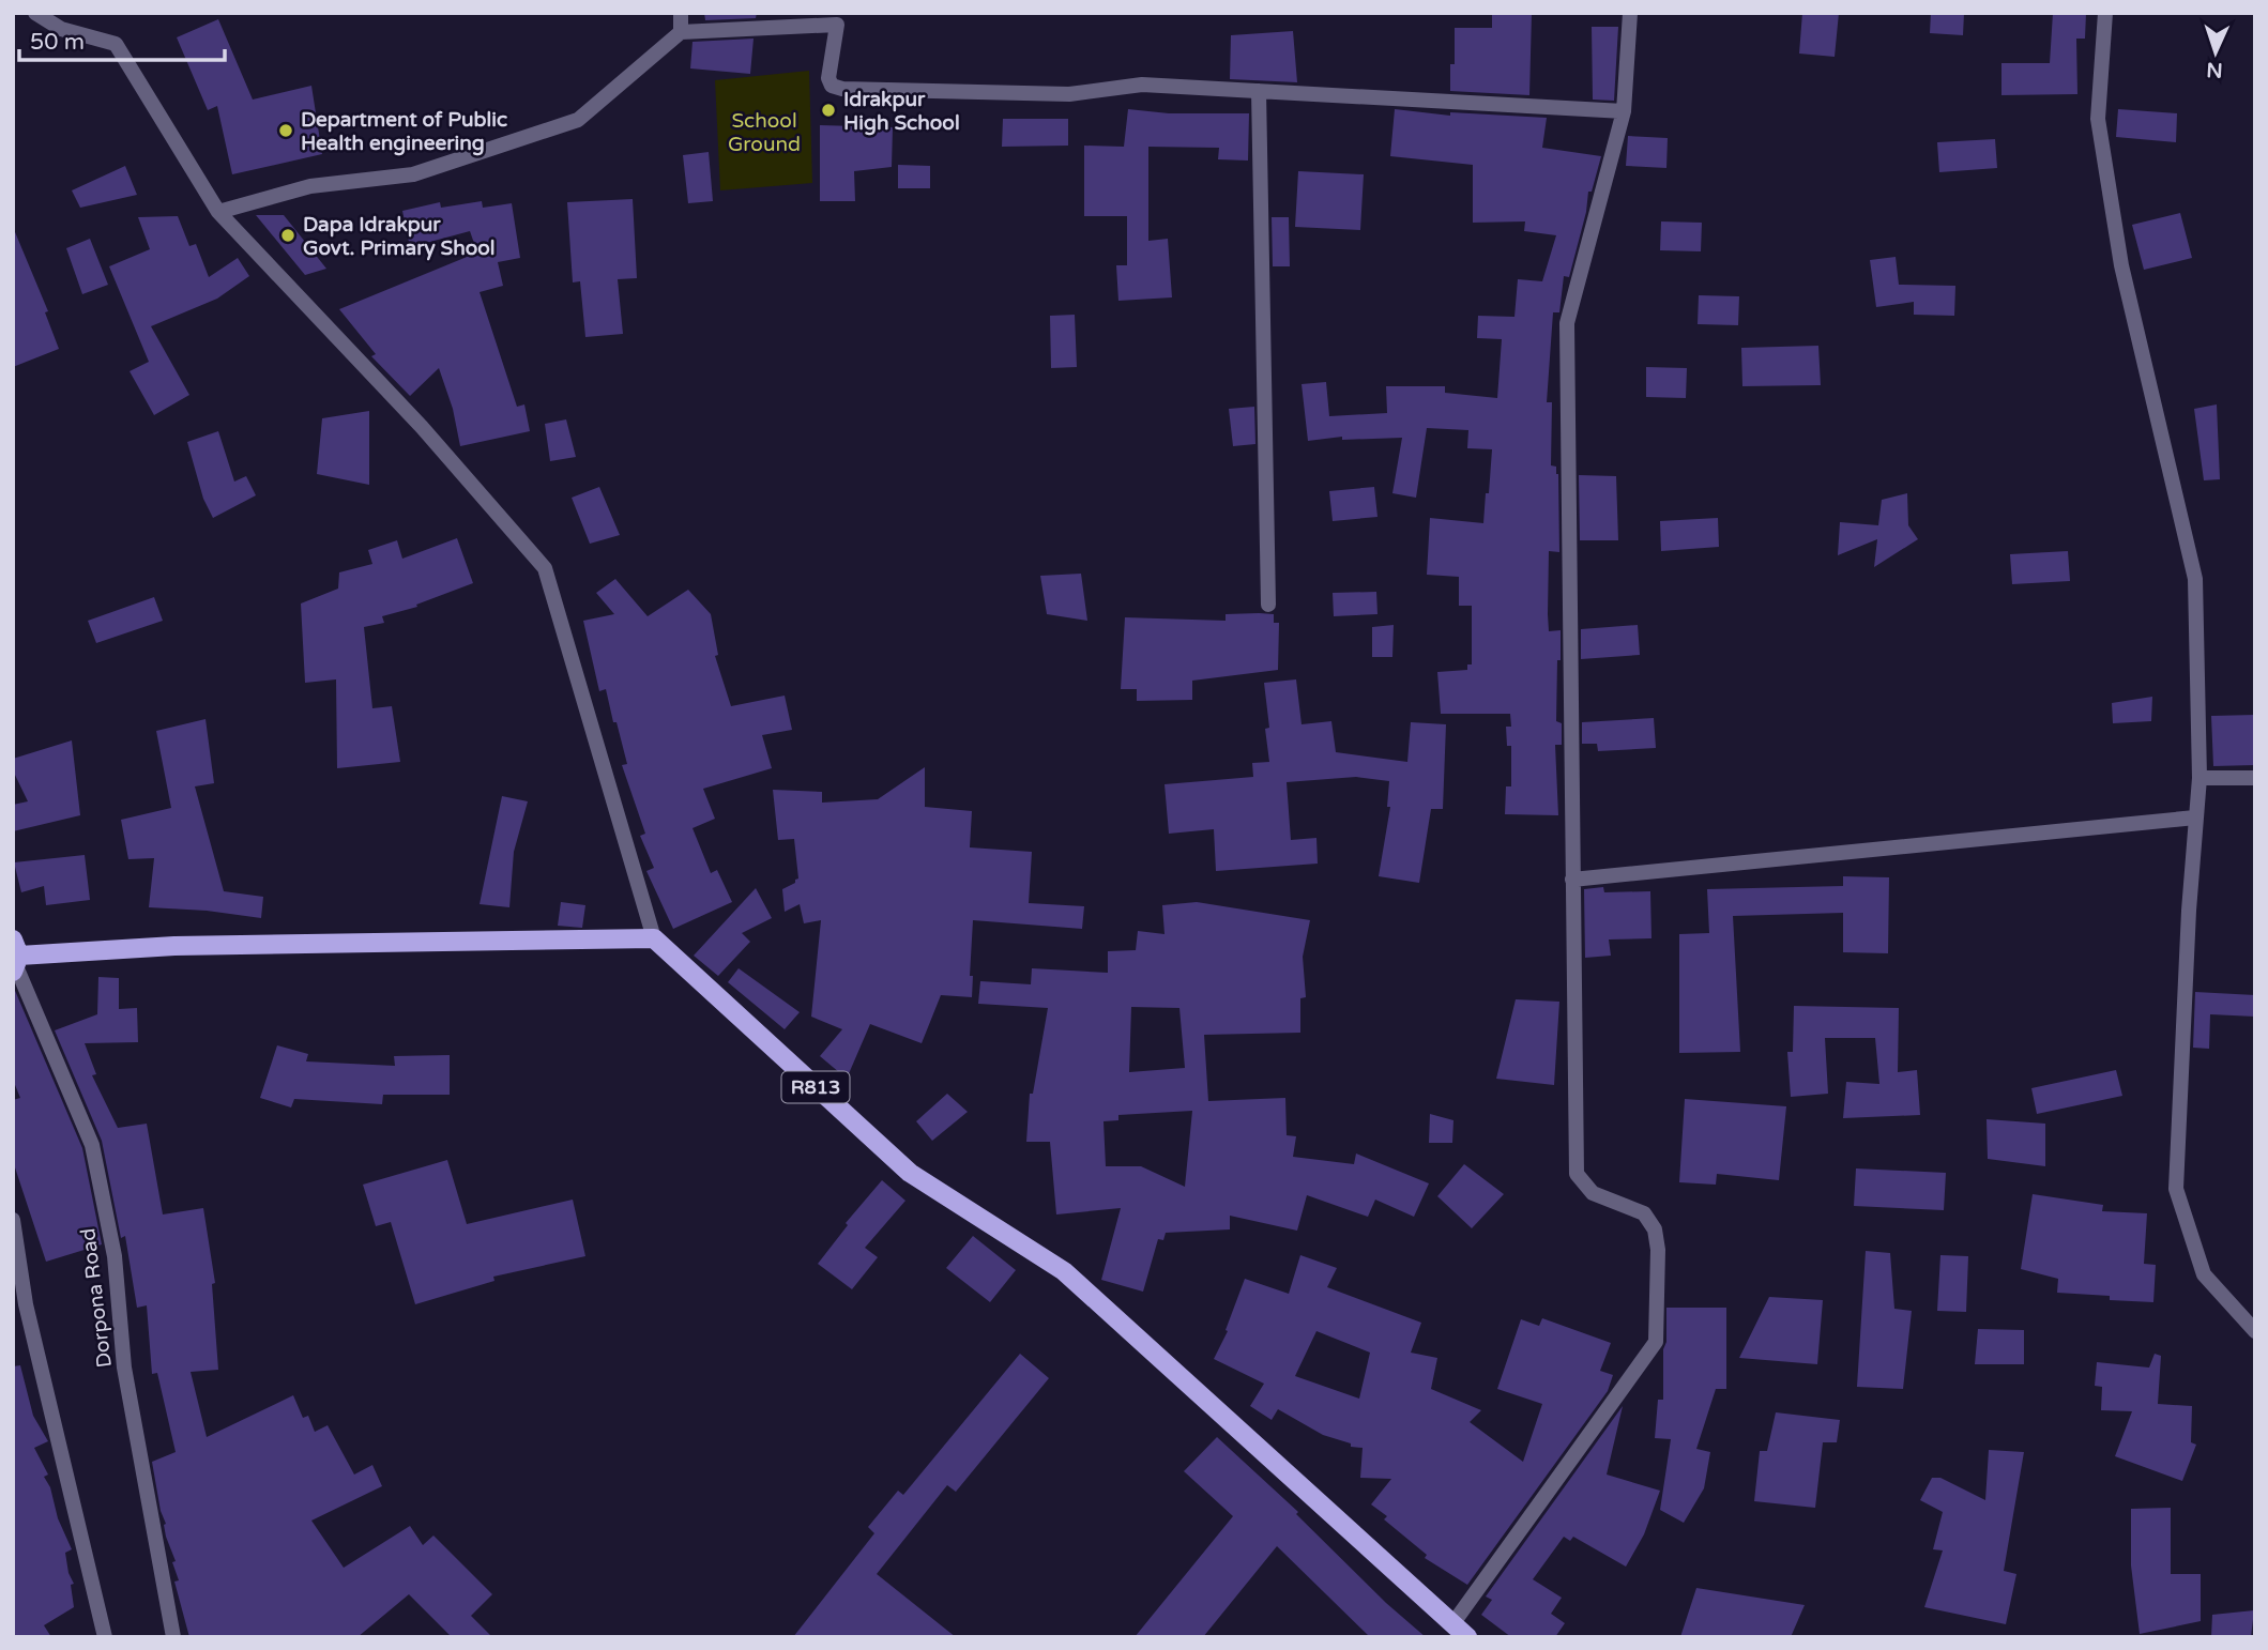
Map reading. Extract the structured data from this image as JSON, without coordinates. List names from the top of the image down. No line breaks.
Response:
{"streets":{"main road":["R813"],"street":["Dorpona Road"]},"parks":["School Ground"],"places":["Idrakpur High School","Department of Public Health engineering","Dapa Idrakpur Govt. Primary Shool"],"scale_bar":"50 m","north":"bottom"}
